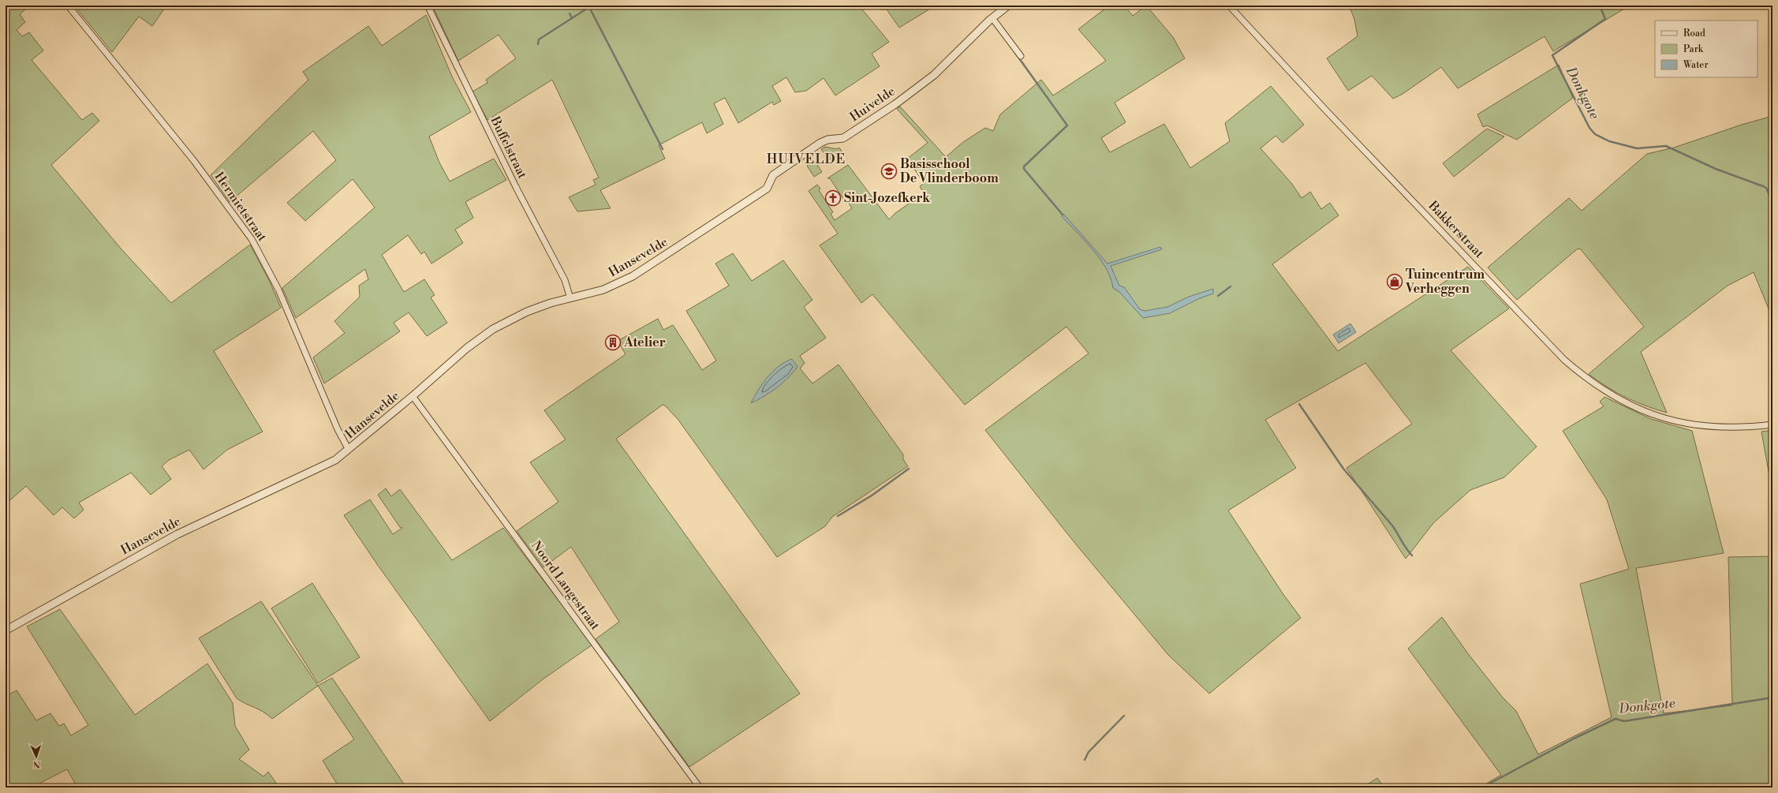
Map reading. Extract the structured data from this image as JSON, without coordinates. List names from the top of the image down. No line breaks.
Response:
{"streets":{"street":["Huivelde","Buffelstraat","Hermietstraat","Bakkerstraat","Hansevelde","Noord Langestraat"]},"crossings":[["Huivelde","Hansevelde"],["Buffelstraat","Hansevelde"],["Hermietstraat","Hansevelde"],["Hansevelde","Noord Langestraat"]],"districts":["HUIVELDE"],"water":["Donkgote"],"places":{"school or university":["Basisschool De Vlinderboom"],"church":["Sint-Jozefkerk"],"shop":["Tuincentrum Verheggen"],"building":["Atelier"]},"legend":["Road","Park","Water"],"north":"bottom"}
